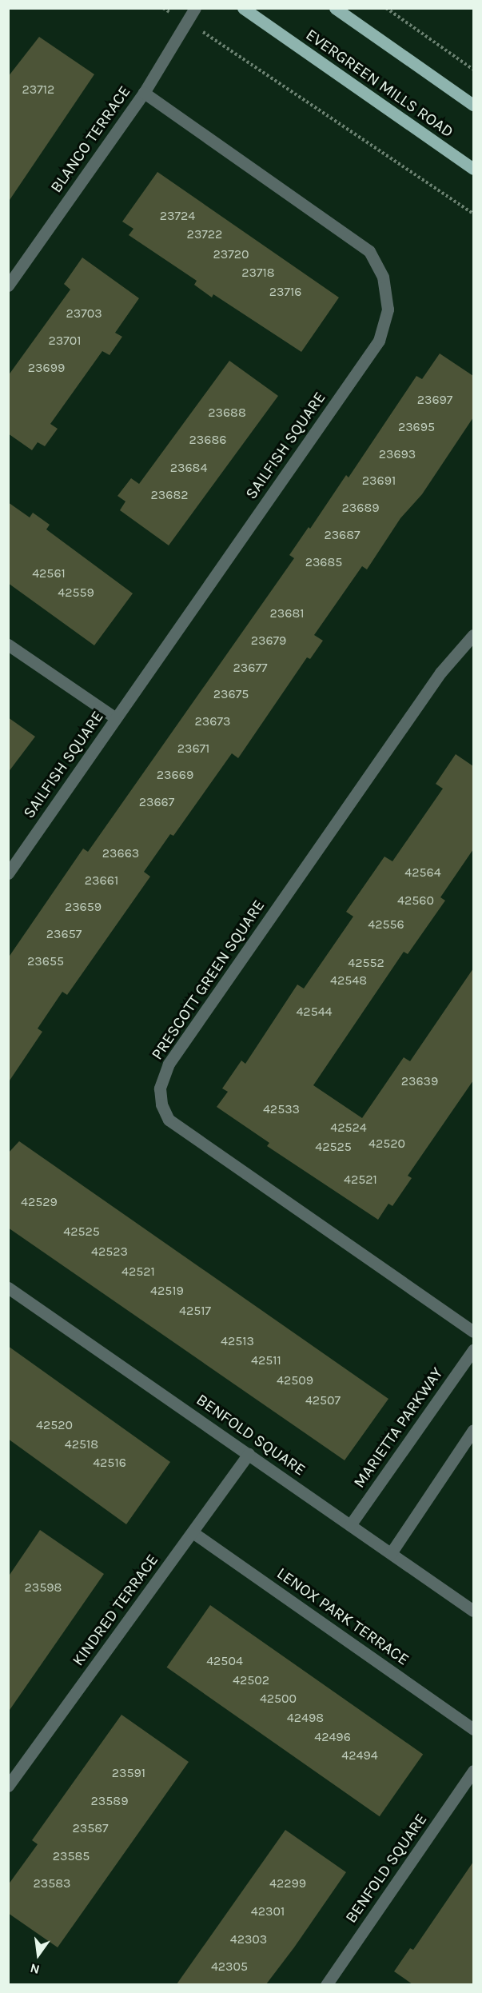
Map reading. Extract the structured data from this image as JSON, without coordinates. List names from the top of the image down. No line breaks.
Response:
{"streets":{"main road":["EVERGREEN MILLS ROAD"],"street":["BLANCO TERRACE","SAILFISH SQUARE","PRESCOTT GREEN SQUARE","MARIETTA PARKWAY","BENFOLD SQUARE","KINDRED TERRACE","LENOX PARK TERRACE"]},"crossings":[["BLANCO TERRACE","SAILFISH SQUARE"],["MARIETTA PARKWAY","BENFOLD SQUARE"],["BENFOLD SQUARE","KINDRED TERRACE"],["KINDRED TERRACE","LENOX PARK TERRACE"]],"house_numbers":["23712","23724","23722","23720","23718","23716","23703","23701","23699","23697","23688","23695","23686","23693","23684","23691","23682","23689","23687","23685","42561","42559","23681","23679","23677","23675","23673","23671","23669","23667","23663","42564","23661","42560","23659","42556","23657","23655","42552","42548","42544","23639","42533","42524","42520","42525","42521","42529","42525","42523","42521","42519","42517","42513","42511","42509","42507","42520","42518","42516","23598","42504","42502","42500","42498","42496","42494","23591","23589","23587","23585","23583","42299","42301","42303","42305"],"north":"bottom"}
